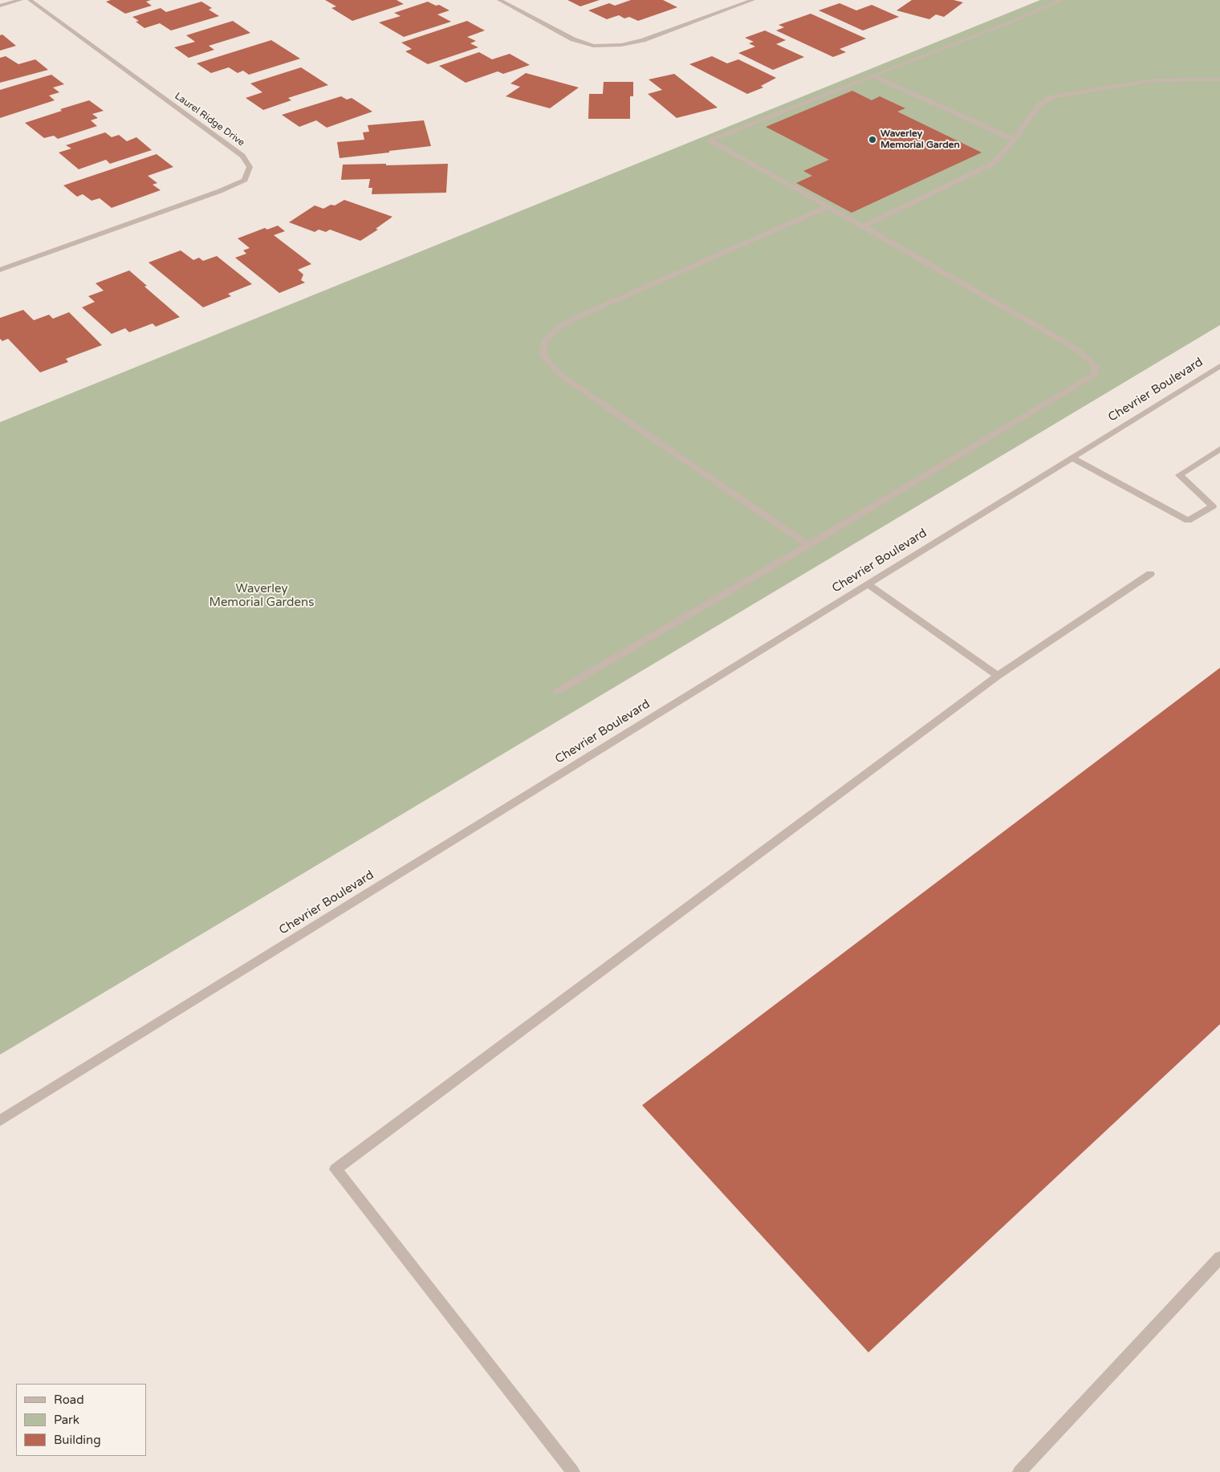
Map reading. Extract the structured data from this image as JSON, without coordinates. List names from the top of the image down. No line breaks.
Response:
{"streets":{"street":["Laurel Ridge Drive","Chevrier Boulevard"]},"parks":["Waverley Memorial Gardens"],"places":["Waverley Memorial Garden"],"legend":["Road","Park","Building"]}
